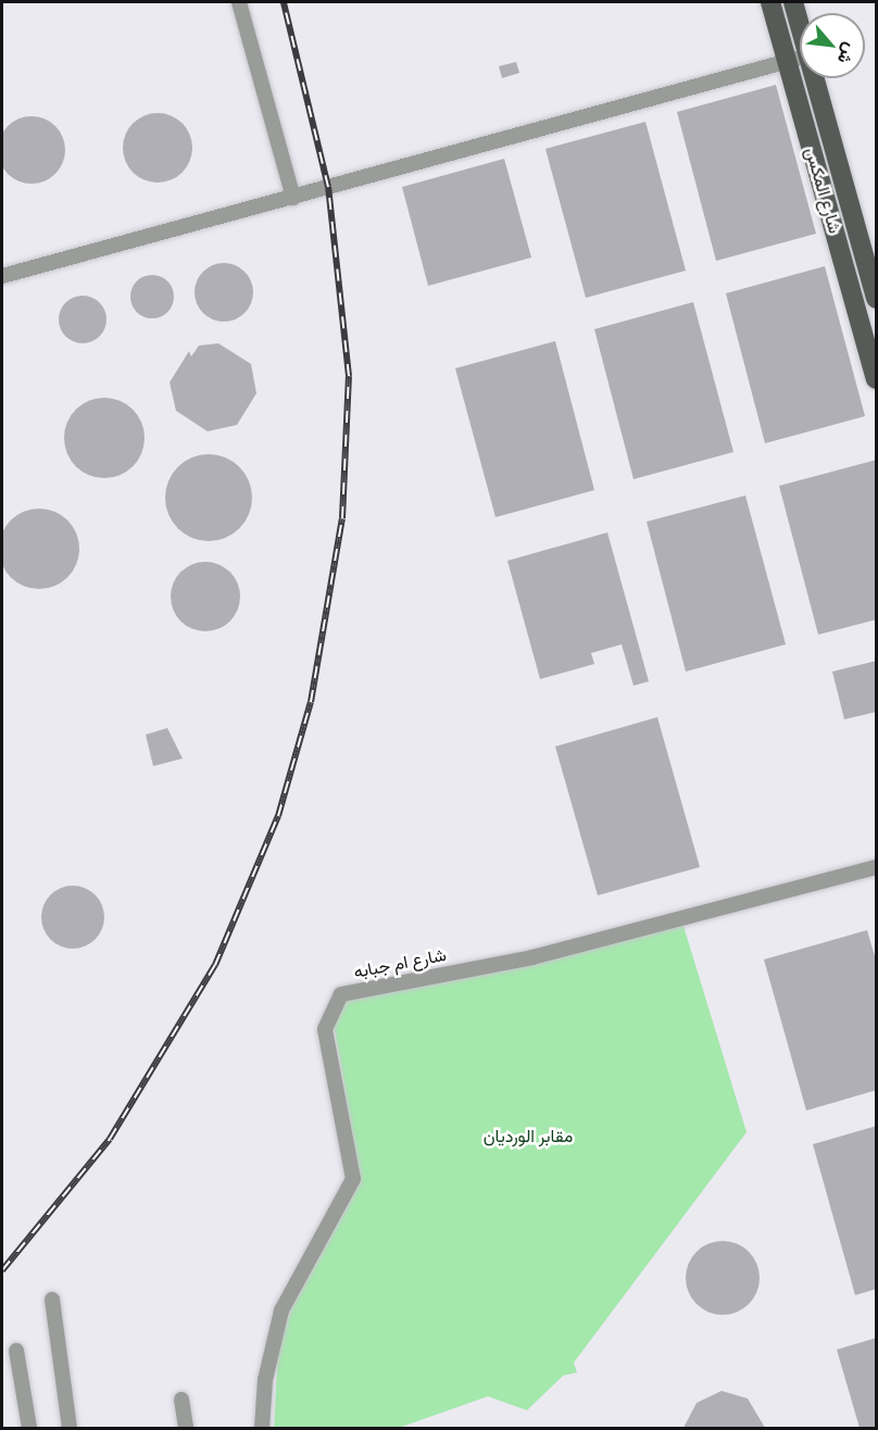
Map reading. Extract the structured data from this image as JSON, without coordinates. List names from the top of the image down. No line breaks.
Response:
{"streets":{"main road":["شارع المكس"],"street":["شارع ام جبابه"]},"parks":["مقابر الورديان"],"north":"bottom right"}
